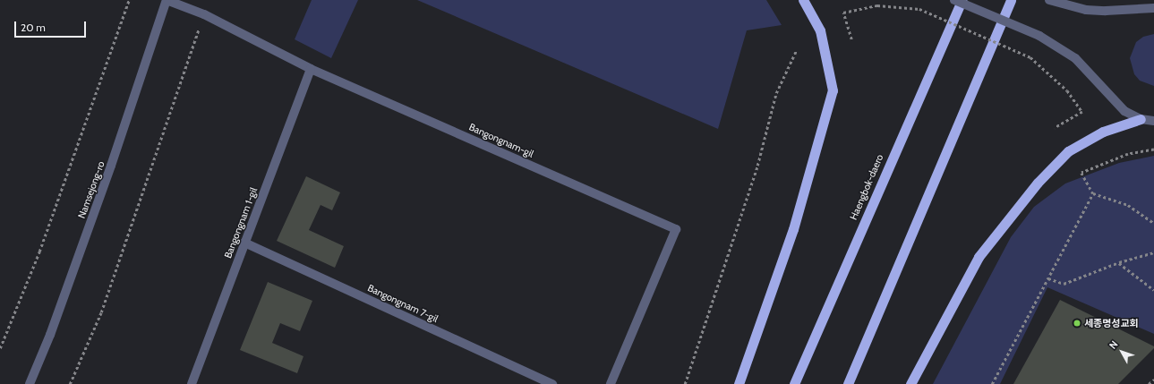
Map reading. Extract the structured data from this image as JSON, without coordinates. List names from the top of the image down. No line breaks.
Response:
{"streets":{"highway":["Haengbok-daero"],"street":["Bangongnam-gil","Namsejong-ro","Bangongnam 1-gil","Bangongnam 7-gil"]},"crossings":[["Bangongnam-gil","Namsejong-ro"],["Bangongnam-gil","Bangongnam 1-gil"],["Bangongnam 1-gil","Bangongnam 7-gil"]],"places":["세종명성교회"],"scale_bar":"20 m","north":"top left"}
